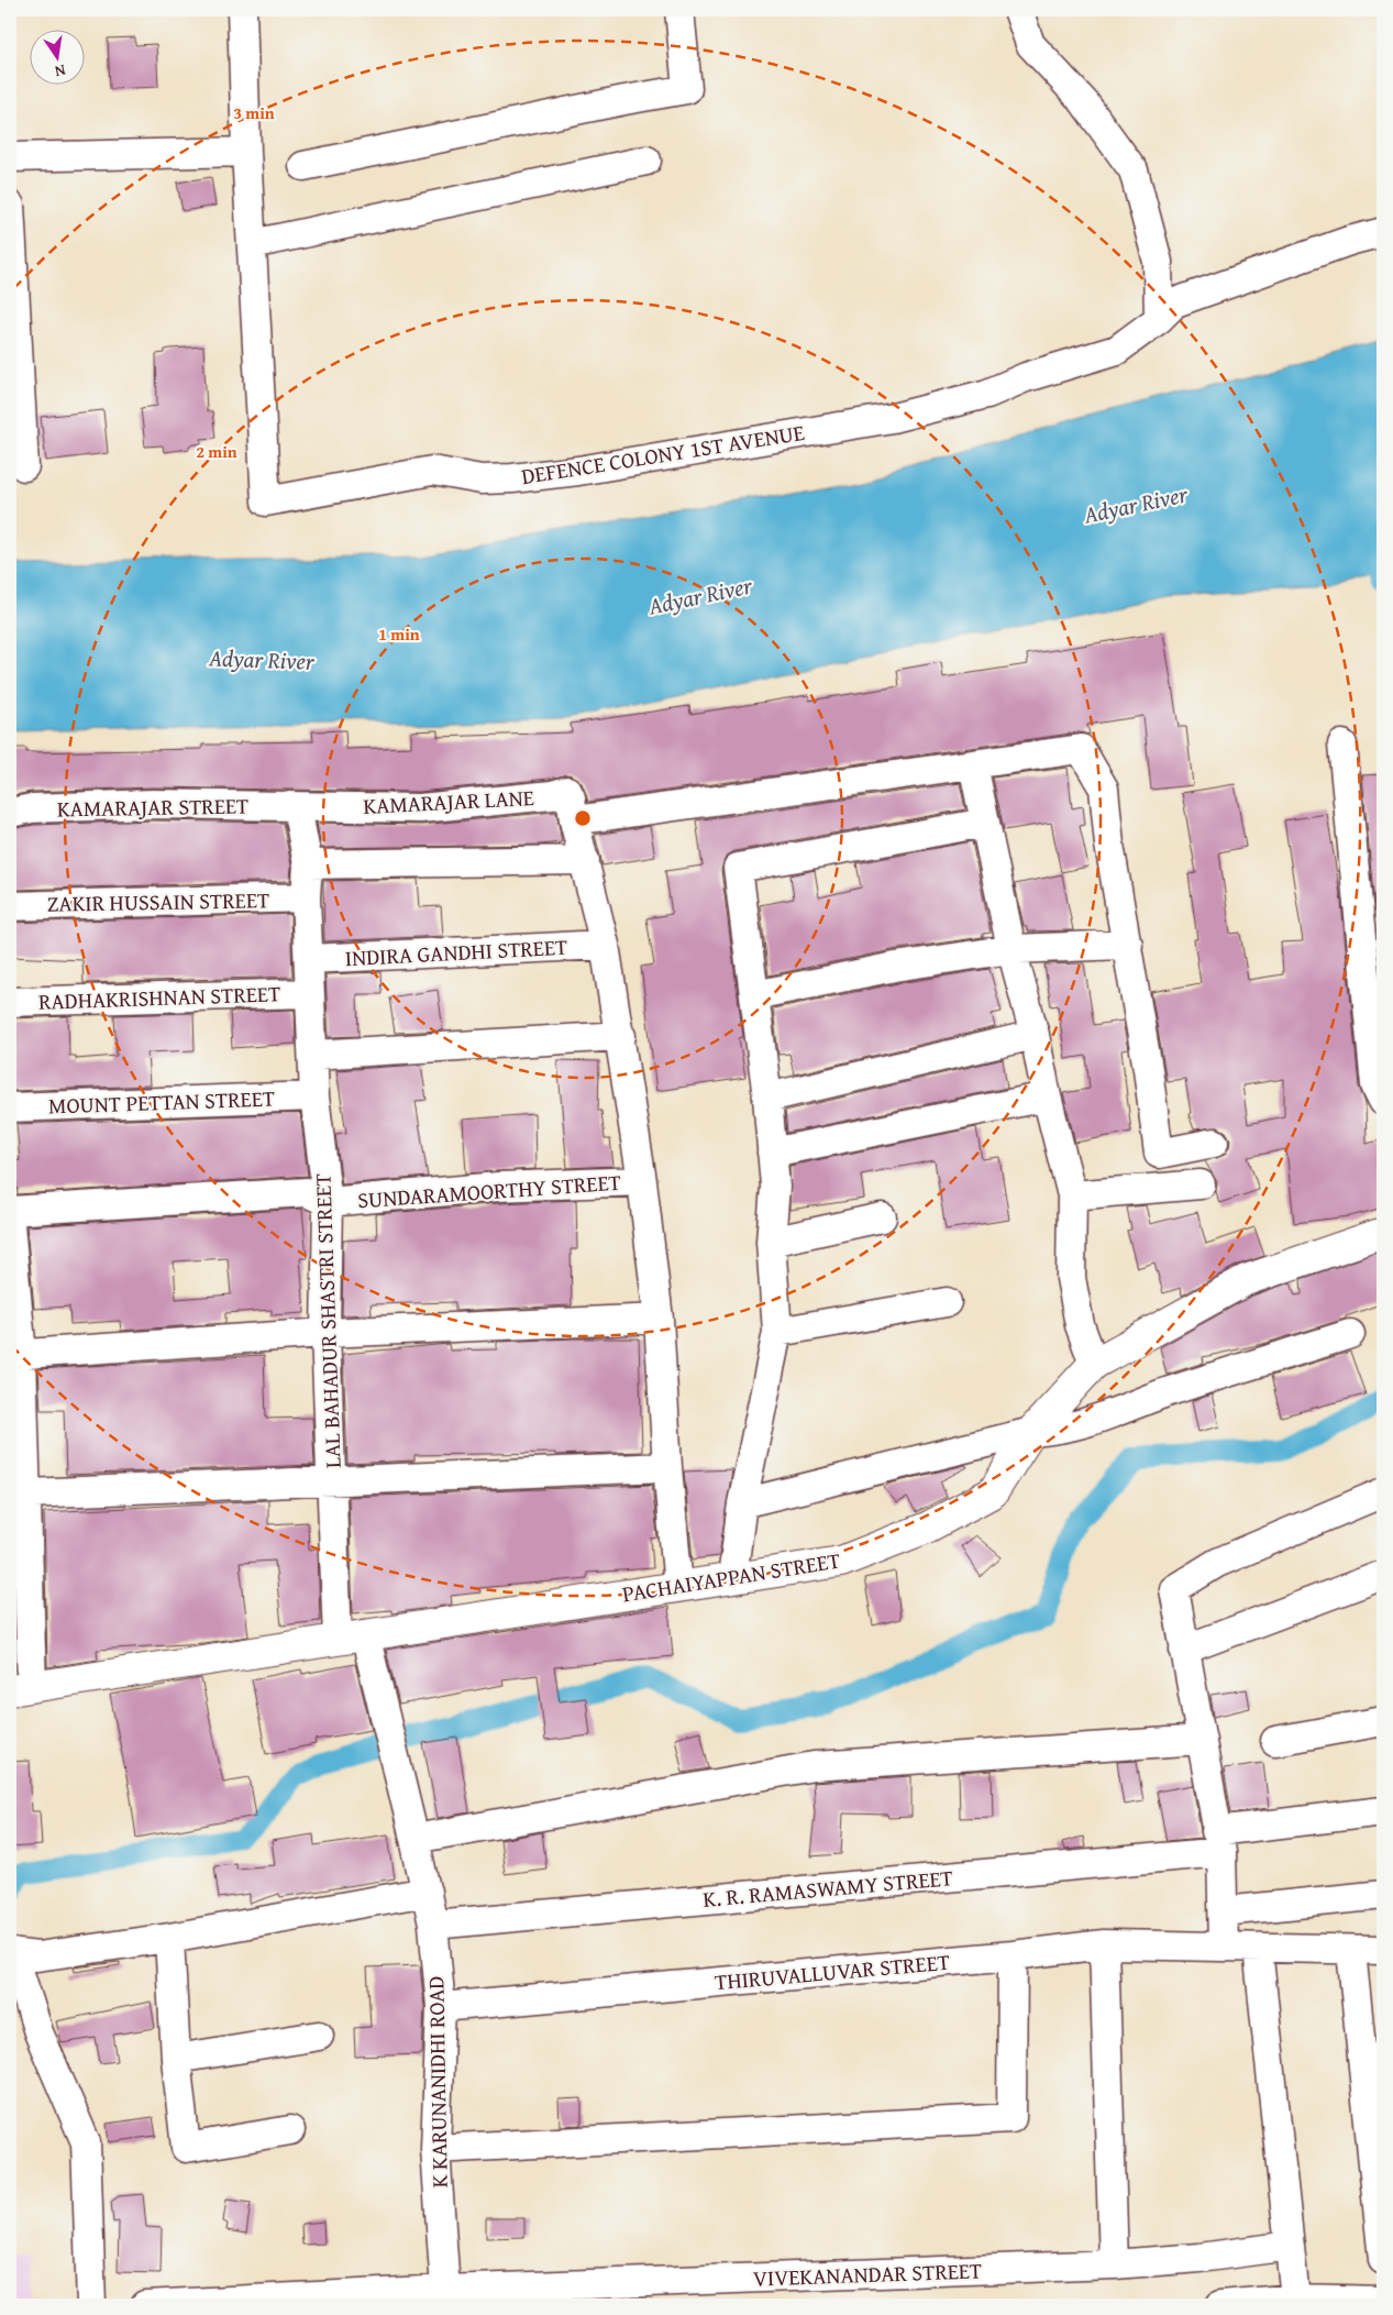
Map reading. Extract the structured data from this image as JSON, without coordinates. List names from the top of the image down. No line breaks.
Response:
{"streets":{"main road":["PACHAIYAPPAN STREET"],"street":["DEFENCE COLONY 1ST AVENUE","KAMARAJAR LANE","KAMARAJAR STREET","ZAKIR HUSSAIN STREET","INDIRA GANDHI STREET","RADHAKRISHNAN STREET","MOUNT PETTAN STREET","SUNDARAMOORTHY STREET","LAL BAHADUR SHASTRI STREET","K. R. RAMASWAMY STREET","THIRUVALLUVAR STREET","K KARUNANIDHI ROAD","VIVEKANANDAR STREET"]},"crossings":[["KAMARAJAR LANE","KAMARAJAR STREET"],["KAMARAJAR LANE","LAL BAHADUR SHASTRI STREET"],["KAMARAJAR STREET","LAL BAHADUR SHASTRI STREET"],["ZAKIR HUSSAIN STREET","LAL BAHADUR SHASTRI STREET"],["INDIRA GANDHI STREET","LAL BAHADUR SHASTRI STREET"],["RADHAKRISHNAN STREET","LAL BAHADUR SHASTRI STREET"],["MOUNT PETTAN STREET","LAL BAHADUR SHASTRI STREET"],["SUNDARAMOORTHY STREET","LAL BAHADUR SHASTRI STREET"],["LAL BAHADUR SHASTRI STREET","PACHAIYAPPAN STREET"],["LAL BAHADUR SHASTRI STREET","K KARUNANIDHI ROAD"],["PACHAIYAPPAN STREET","K KARUNANIDHI ROAD"],["K. R. RAMASWAMY STREET","K KARUNANIDHI ROAD"],["THIRUVALLUVAR STREET","K KARUNANIDHI ROAD"],["K KARUNANIDHI ROAD","VIVEKANANDAR STREET"]],"water":["Adyar River"],"north":"bottom","rings":["3 min","2 min","1 min"]}
